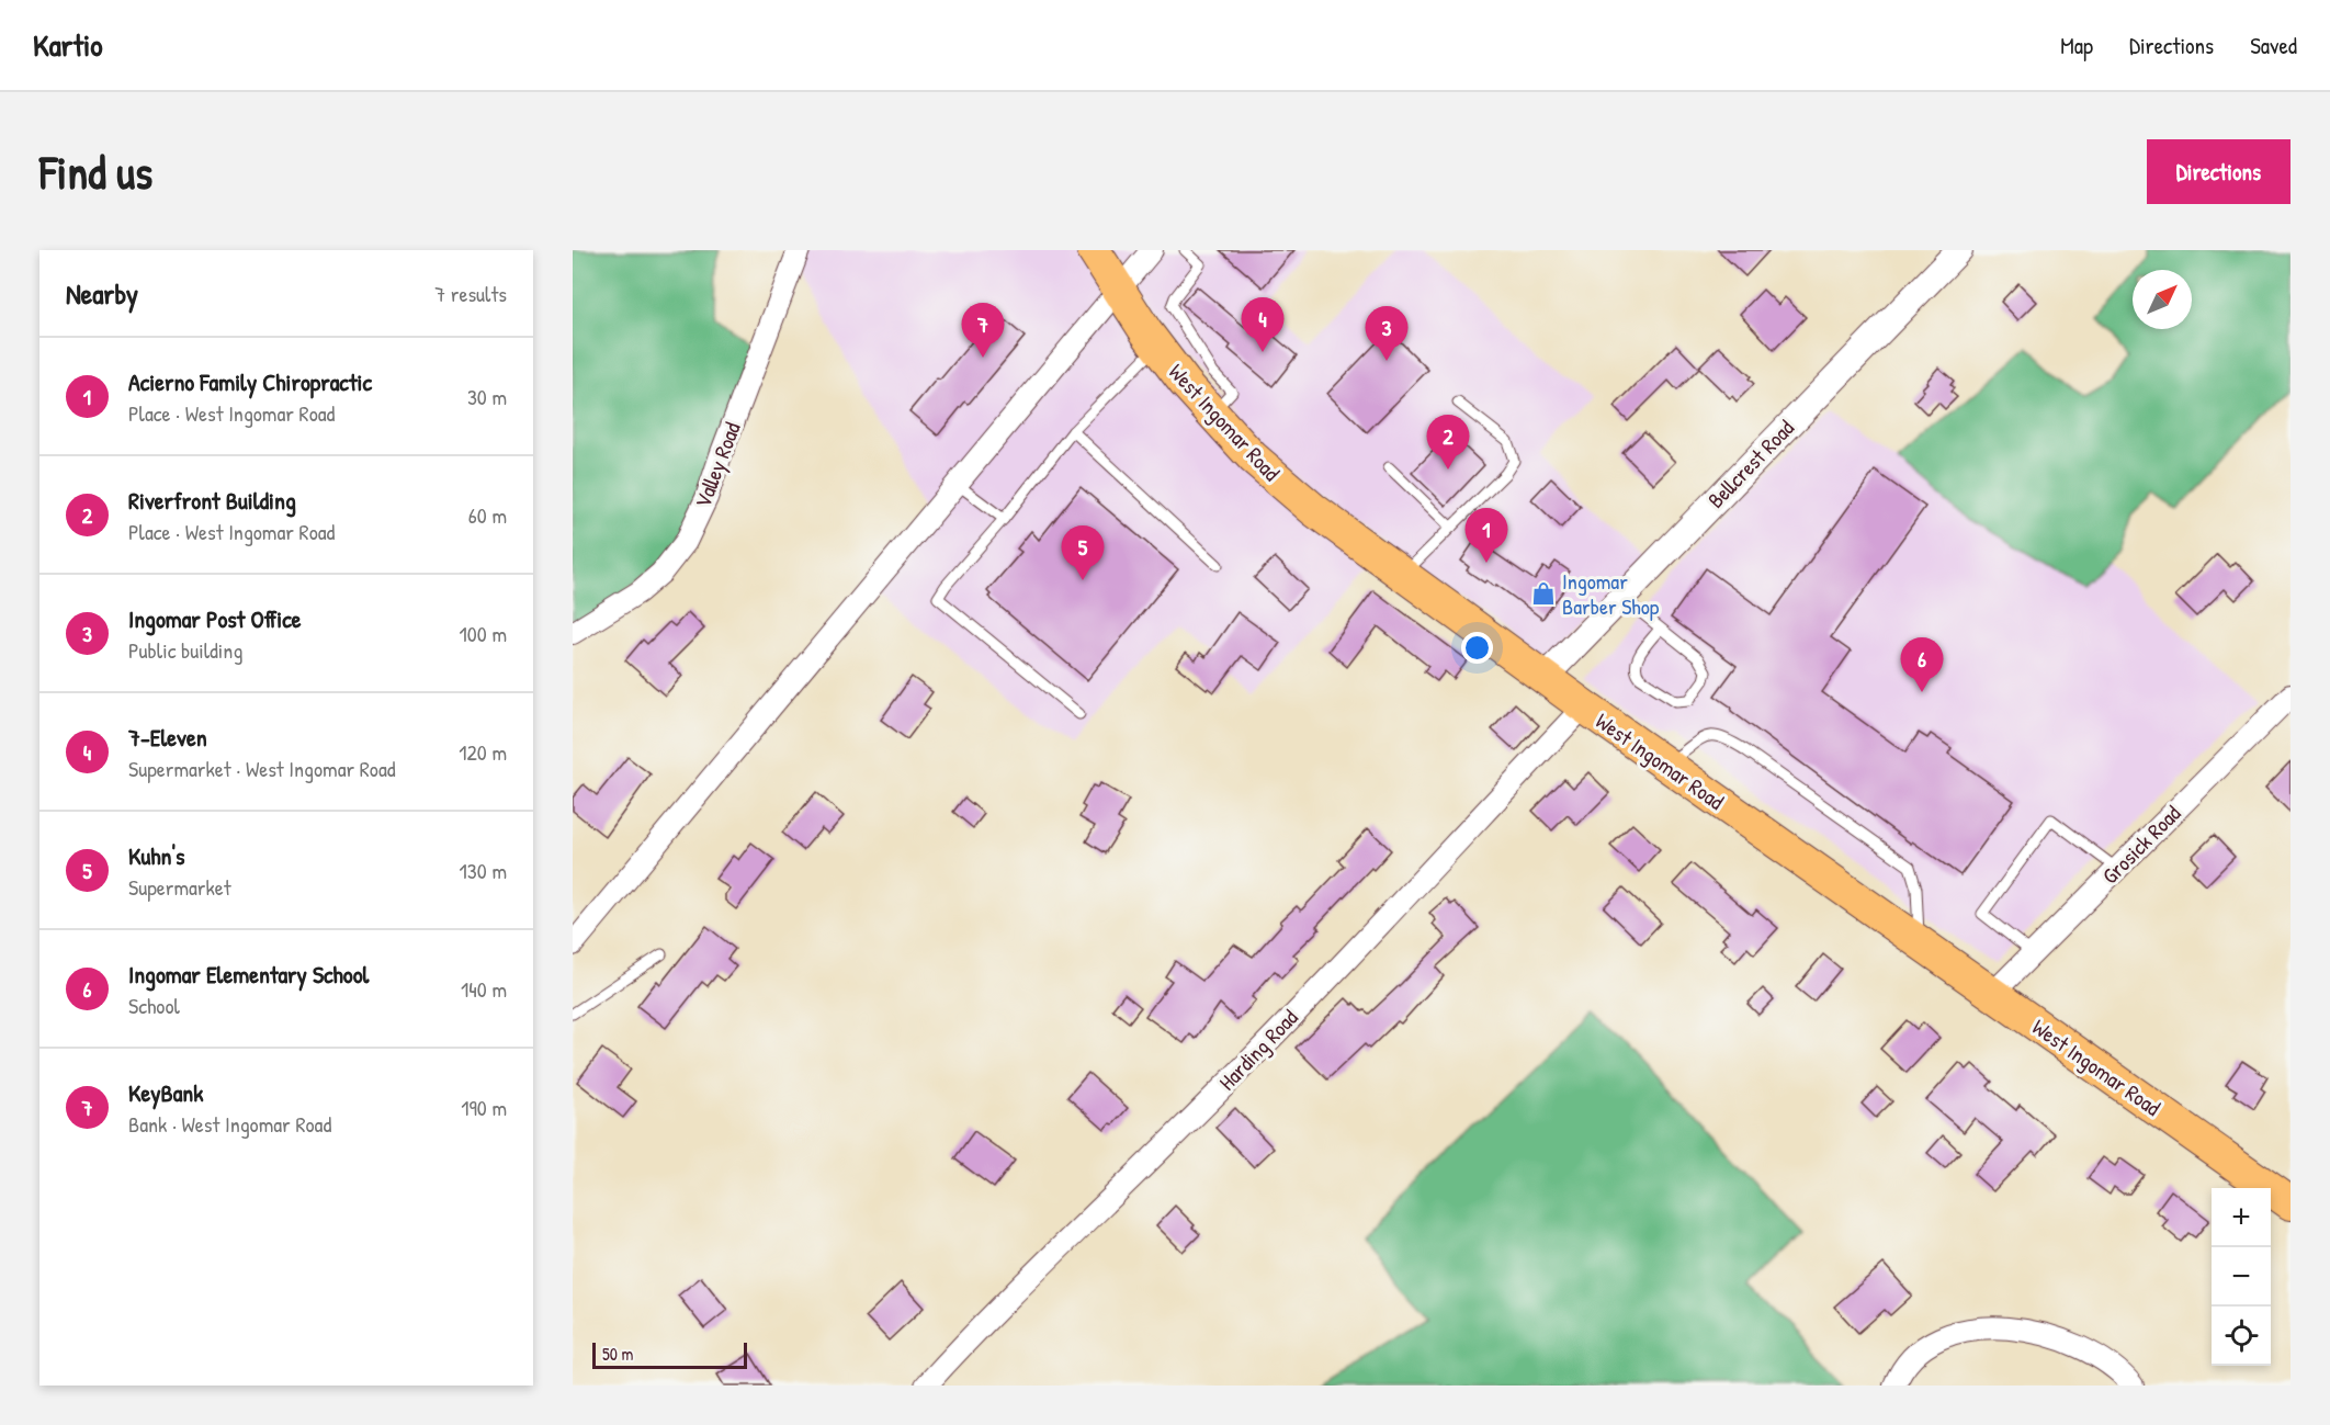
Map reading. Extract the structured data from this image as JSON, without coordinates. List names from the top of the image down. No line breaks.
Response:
{"streets":{"main road":["West Ingomar Road"],"street":["Bellcrest Road","Valley Road","Grosick Road","Harding Road"]},"crossings":[["West Ingomar Road","Bellcrest Road"],["West Ingomar Road","Grosick Road"],["West Ingomar Road","Harding Road"]],"places":{"shop":["Ingomar Barber Shop"]},"scale_bar":"50 m","north":"top right","page":{"header":"Kartio","nav":["Map","Directions","Saved"],"buttons":"Directions","title":"Find us","heading":["Nearby","7 results"],"pins":["4","7","3","2","1","5","6"],"list":[{"mark":"1","name":"Acierno Family Chiropractic","note":"Place · West Ingomar Road","value":"30 m"},{"mark":"2","name":"Riverfront Building","note":"Place · West Ingomar Road","value":"60 m"},{"mark":"3","name":"Ingomar Post Office","note":"Public building","value":"100 m"},{"mark":"4","name":"7-Eleven","note":"Supermarket · West Ingomar Road","value":"120 m"},{"mark":"5","name":"Kuhn's","note":"Supermarket","value":"130 m"},{"mark":"6","name":"Ingomar Elementary School","note":"School","value":"140 m"},{"mark":"7","name":"KeyBank","note":"Bank · West Ingomar Road","value":"190 m"}],"map_buttons":["+","−"],"scale":"50 m"}}
